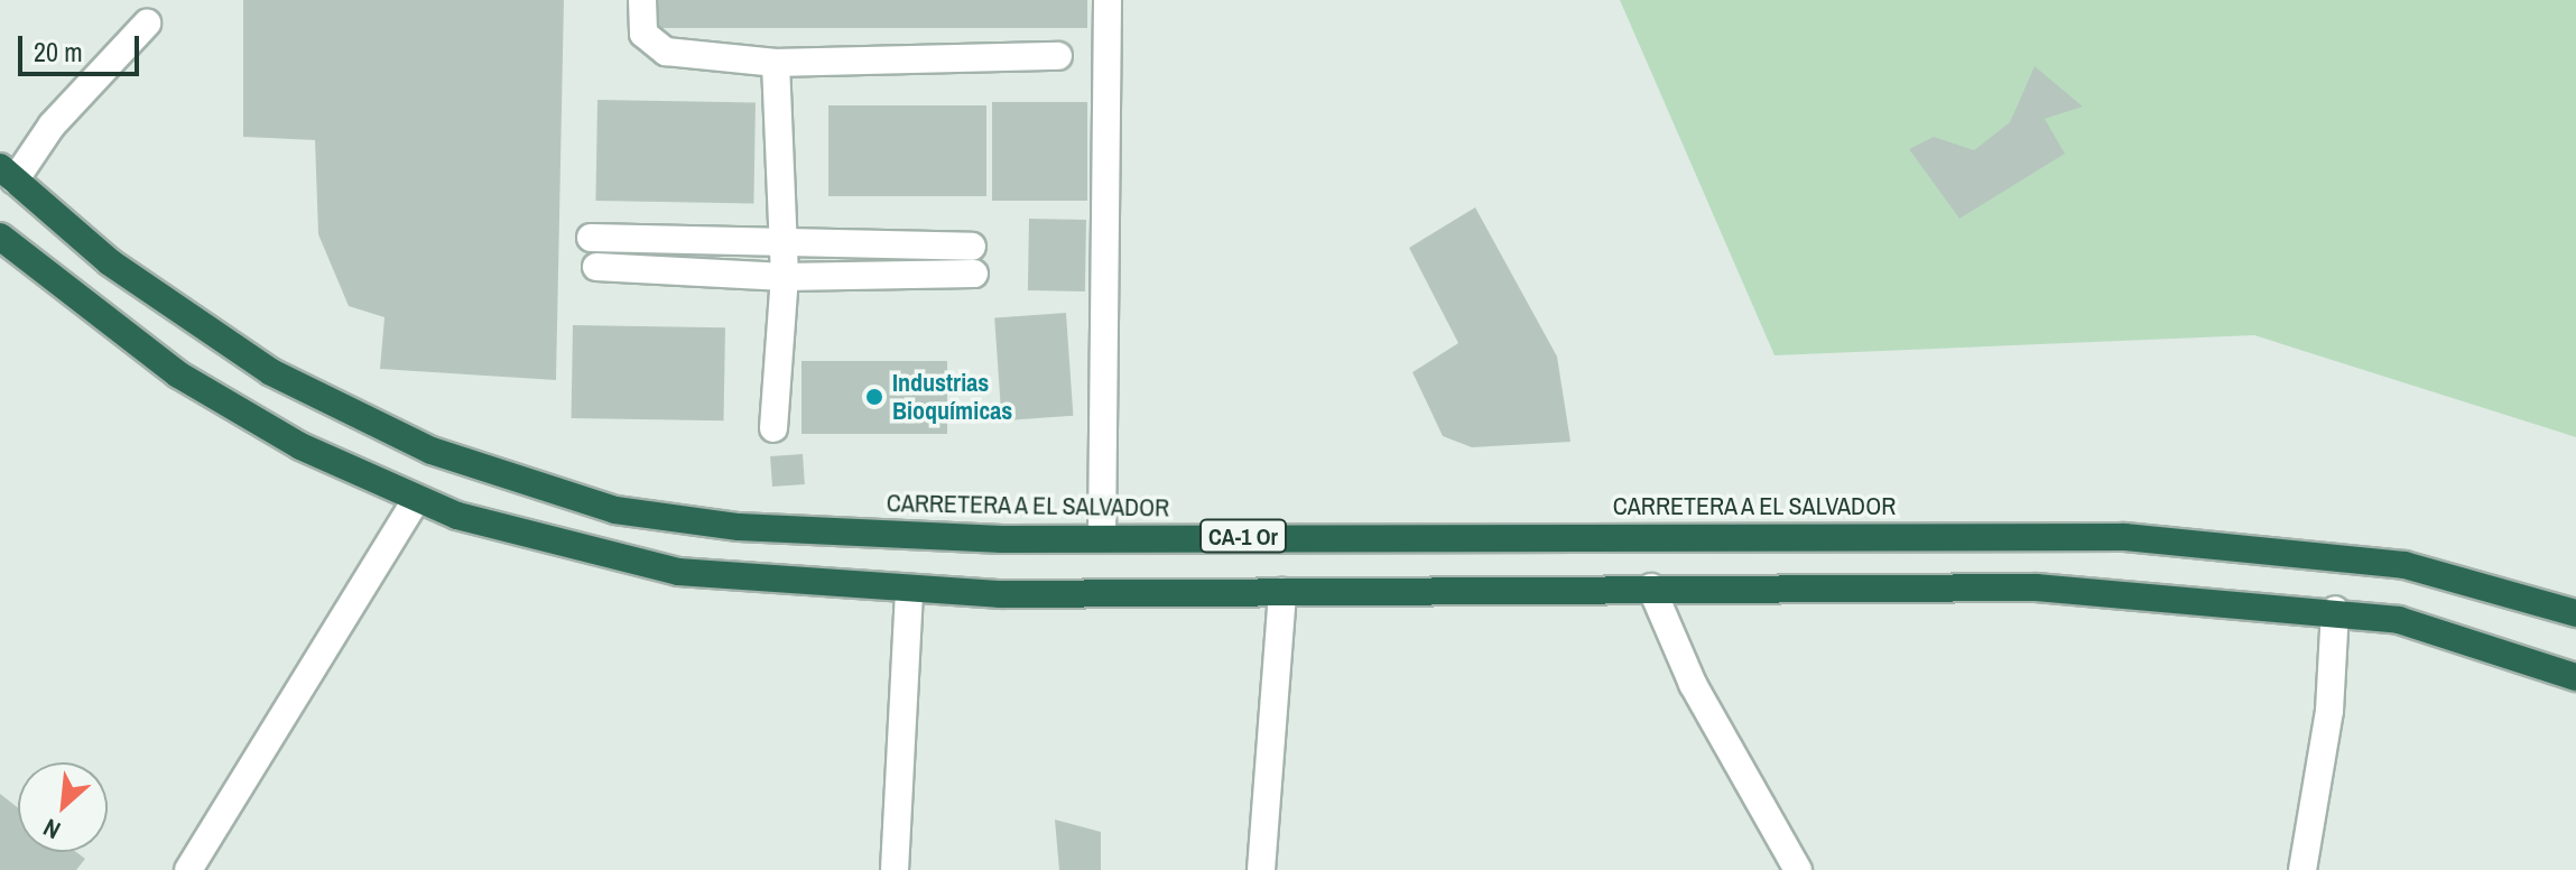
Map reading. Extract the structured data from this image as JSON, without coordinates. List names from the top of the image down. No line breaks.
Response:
{"streets":{"highway":["CARRETERA A EL SALVADOR","CA-1 Or"]},"places":["Industrias Bioquímicas"],"scale_bar":"20 m","north":"bottom left"}
